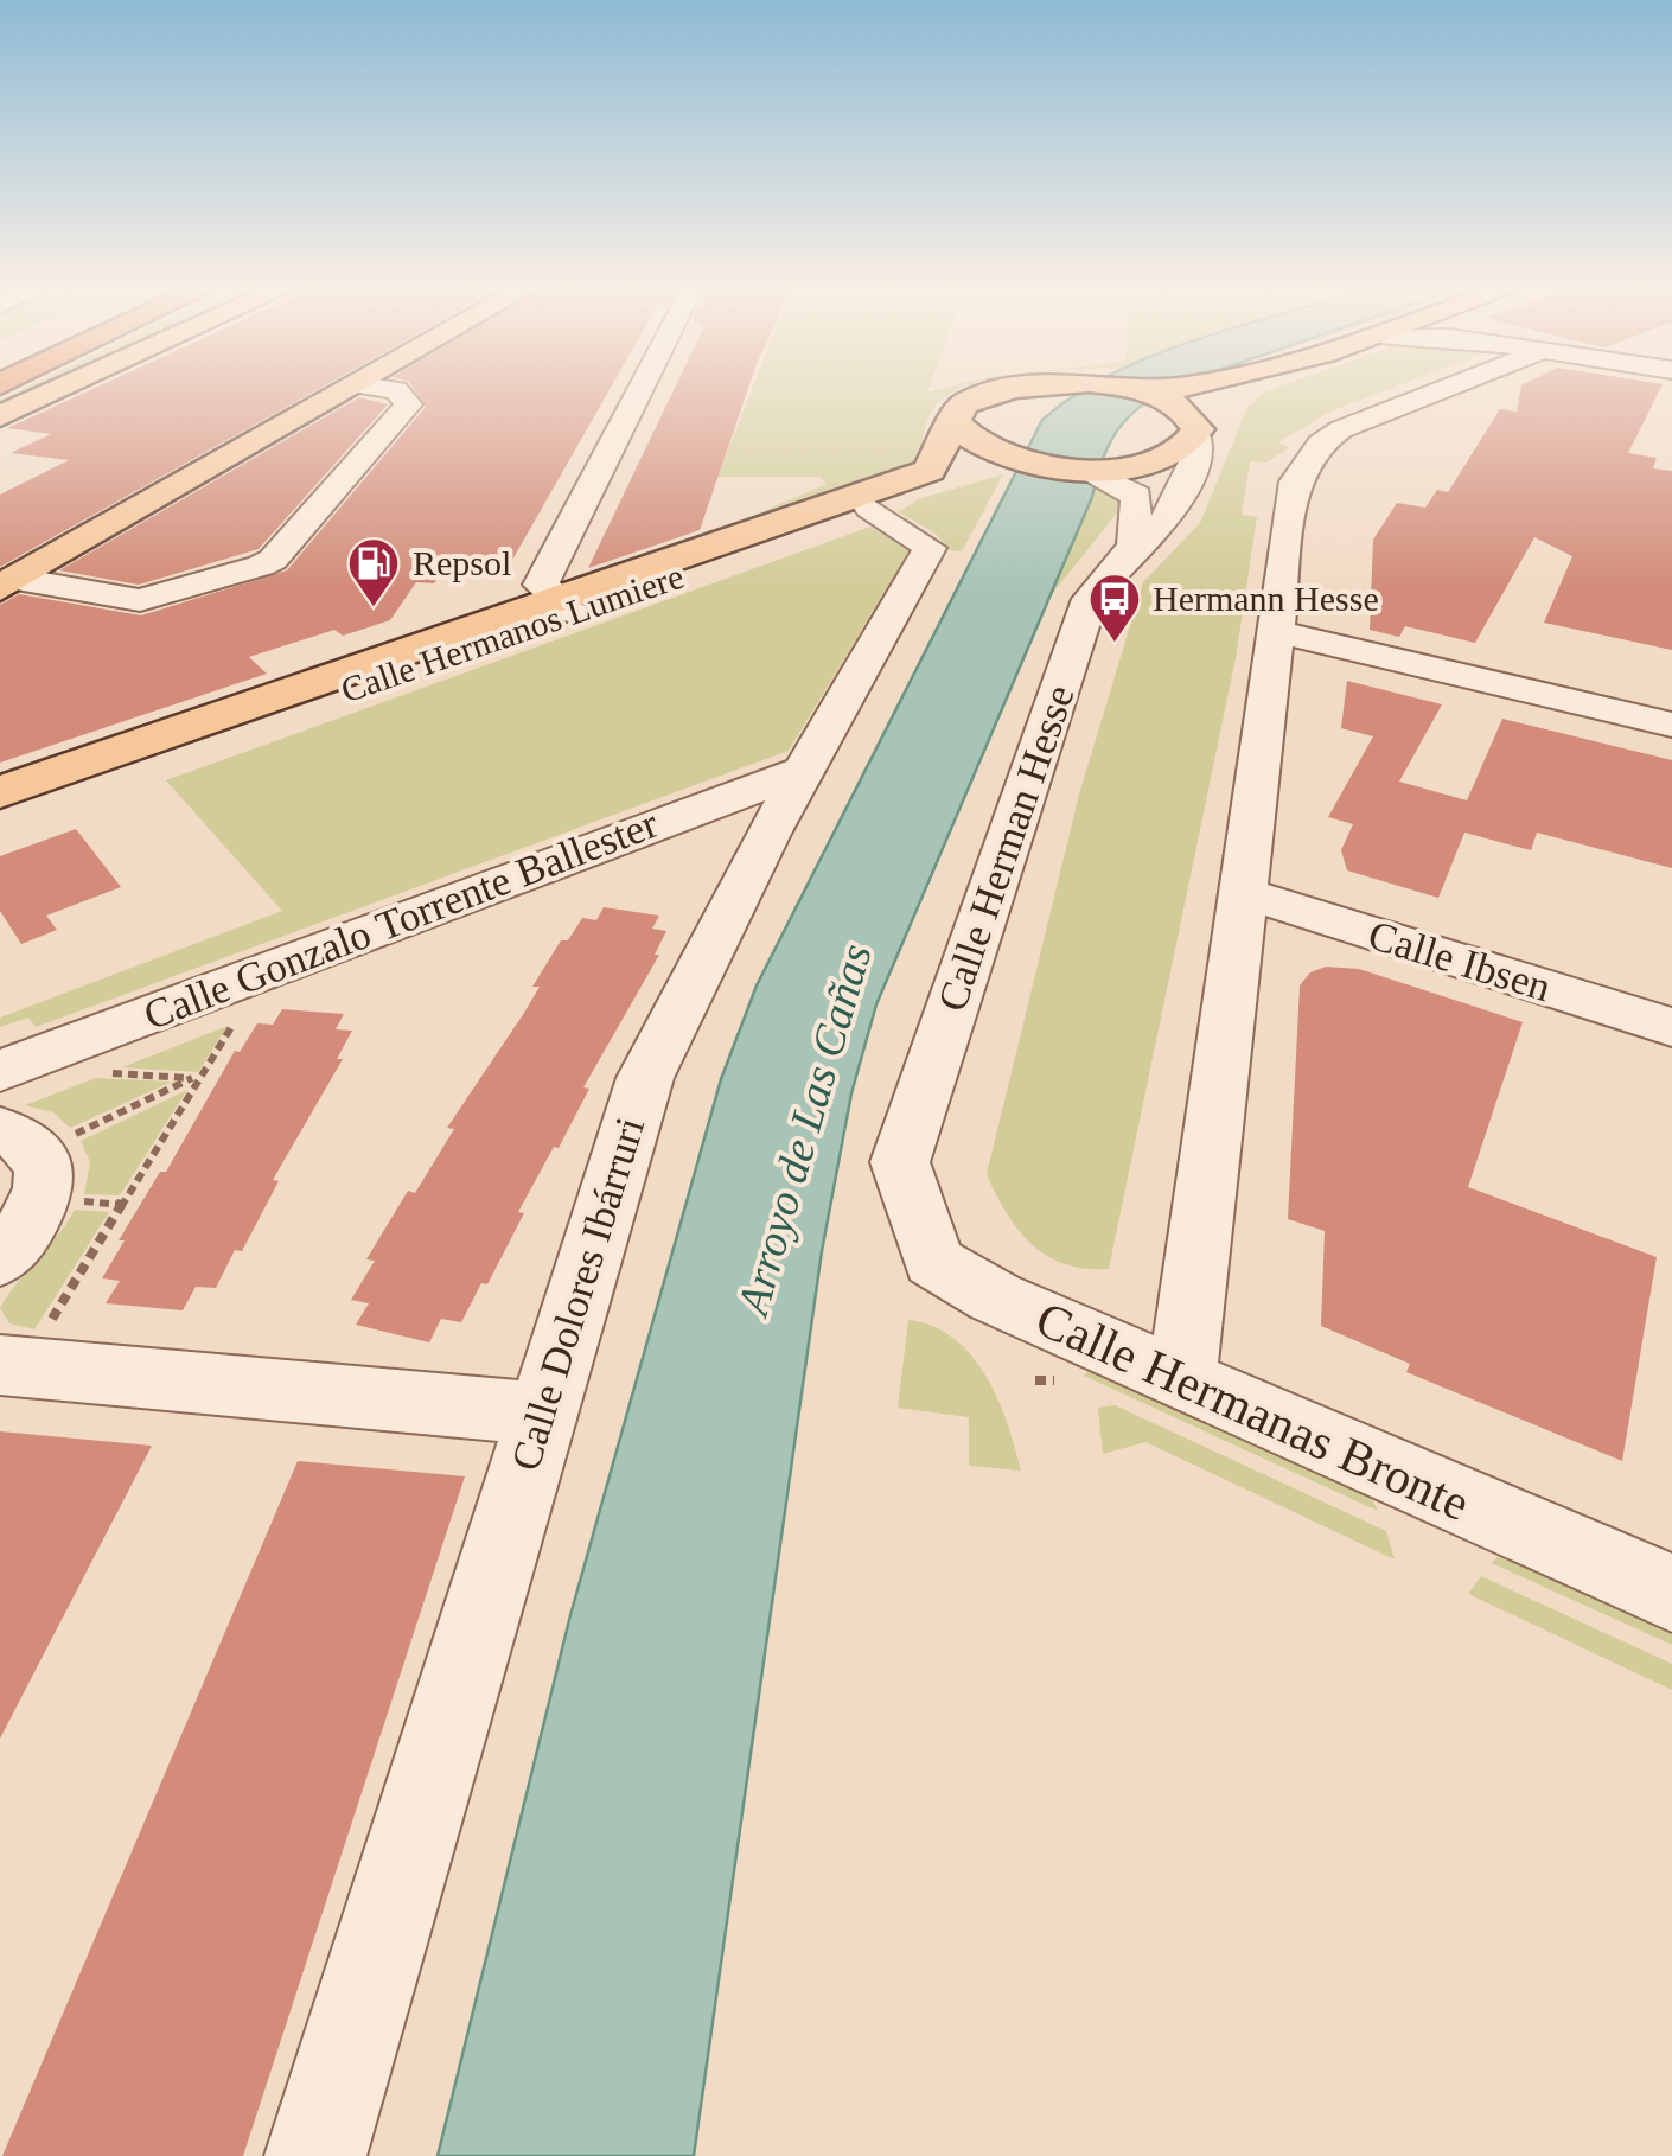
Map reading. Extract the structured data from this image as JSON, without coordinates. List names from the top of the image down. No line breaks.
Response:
{"streets":{"main road":["Calle Hermanos Lumiere"],"street":["Calle Herman Hesse","Calle Gonzalo Torrente Ballester","Calle Ibsen","Calle Dolores Ibárruri","Calle Hermanas Bronte"]},"crossings":[["Calle Hermanos Lumiere","Calle Dolores Ibárruri"],["Calle Herman Hesse","Calle Hermanas Bronte"],["Calle Gonzalo Torrente Ballester","Calle Dolores Ibárruri"]],"water":["Arroyo de Las Cañas"],"places":{"fuel station":["Repsol"],"bus stop":["Hermann Hesse"]}}
